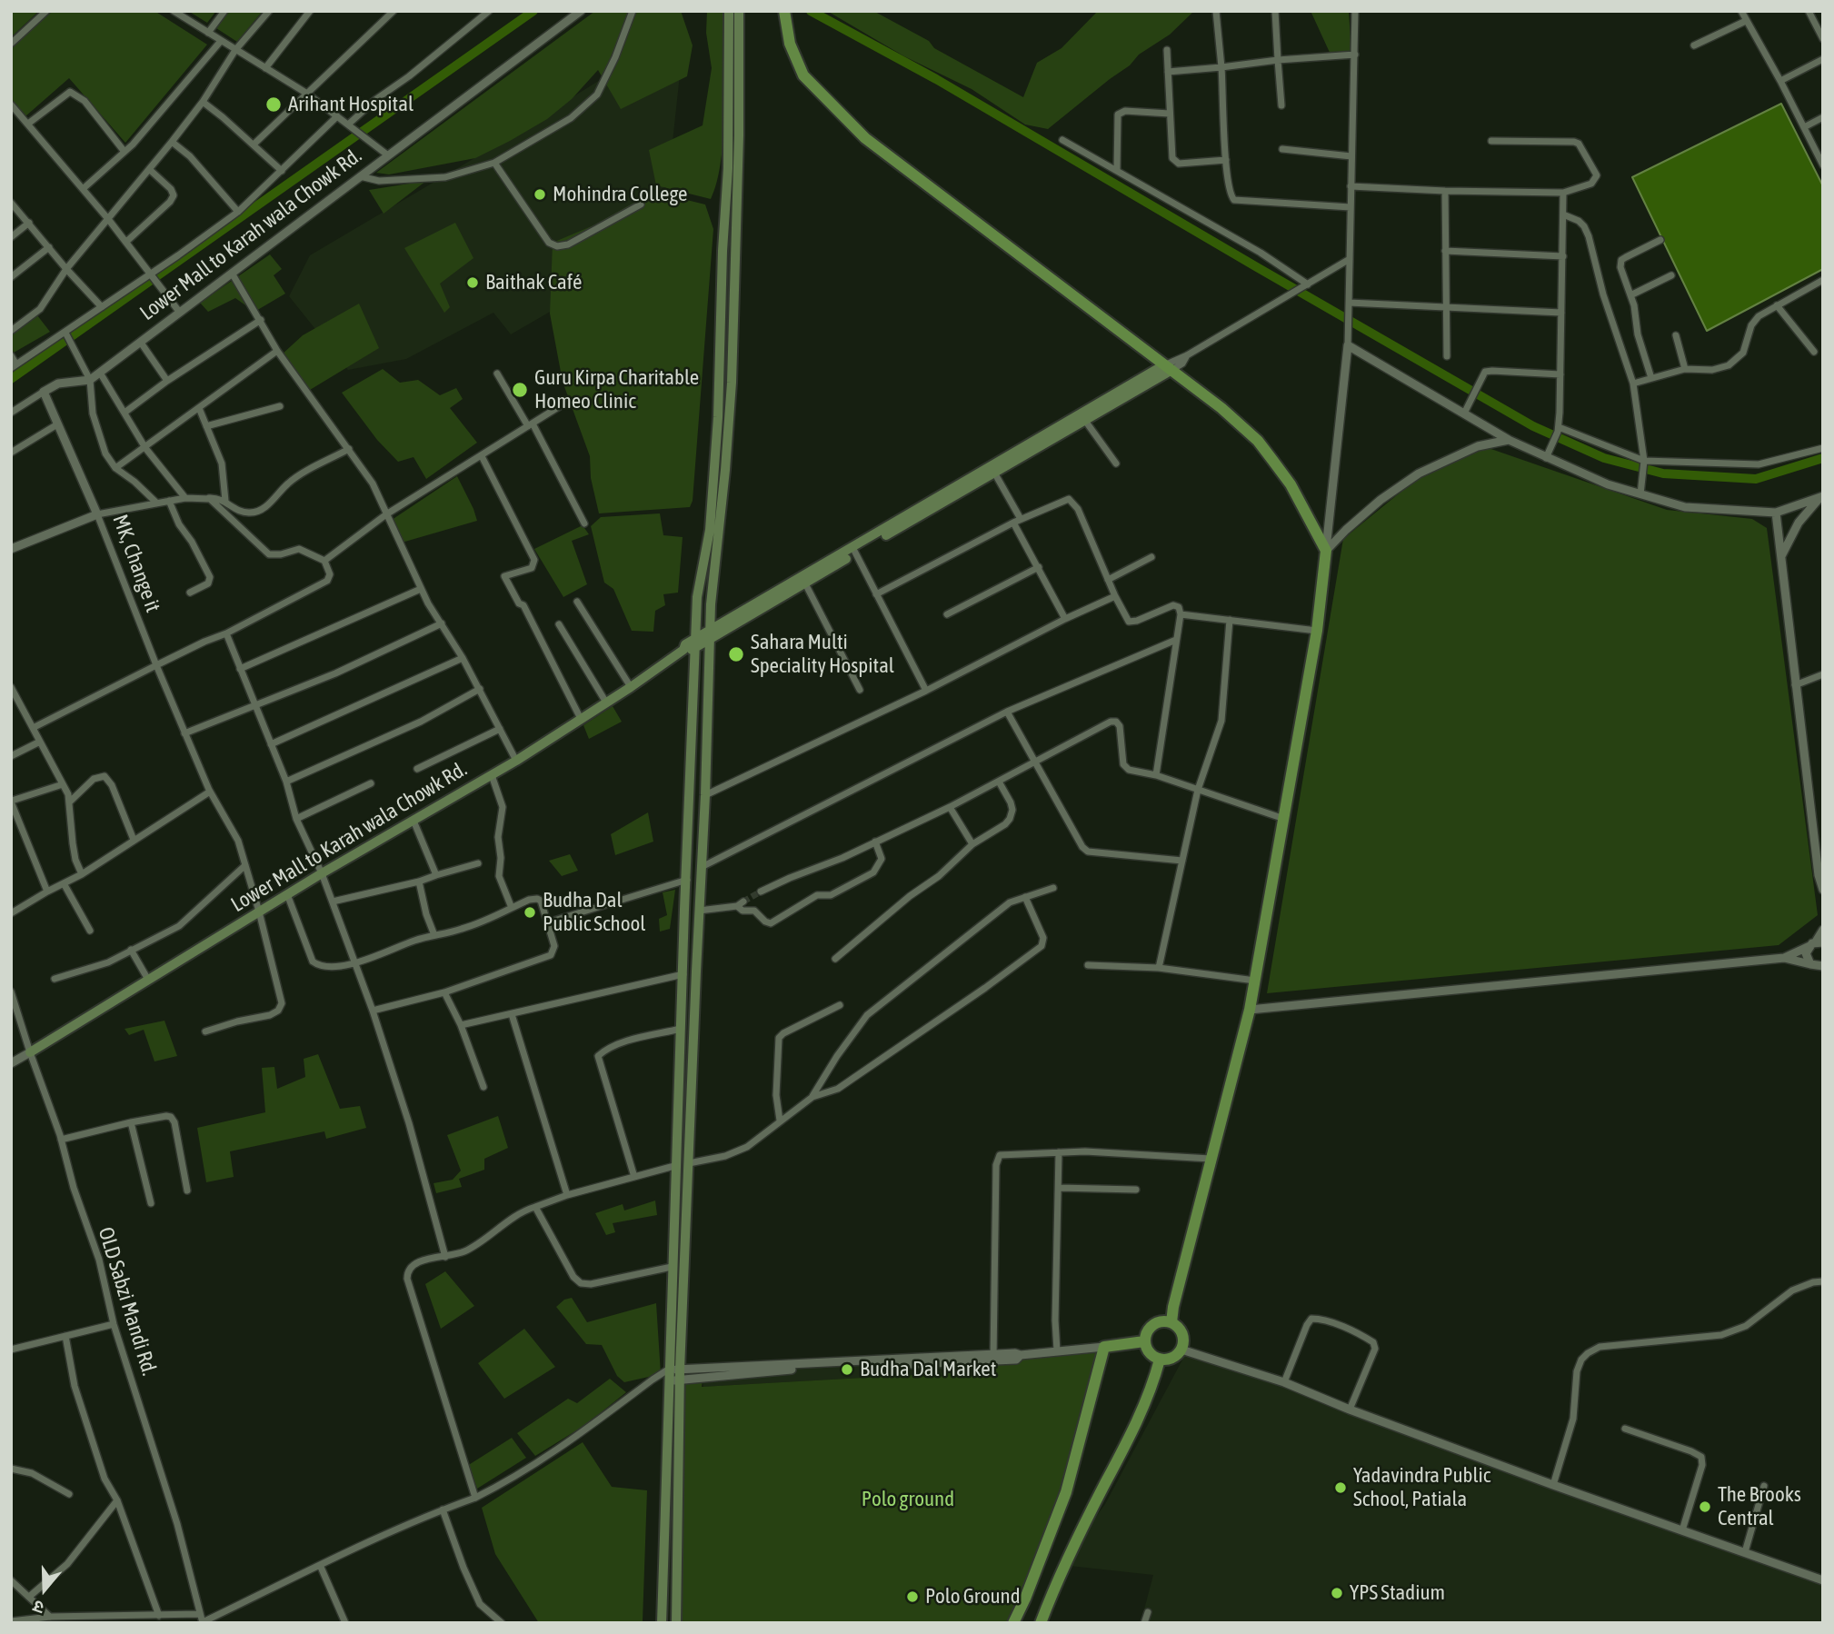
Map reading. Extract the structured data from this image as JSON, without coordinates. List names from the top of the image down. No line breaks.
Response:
{"streets":{"main road":["Lower Mall to Karah wala Chowk Rd."],"street":["MK, Change it","OLD Sabzi Mandi Rd."]},"crossings":[["Lower Mall to Karah wala Chowk Rd.","MK, Change it"],["Lower Mall to Karah wala Chowk Rd.","OLD Sabzi Mandi Rd."]],"parks":["Polo ground"],"places":["Arihant Hospital","Mohindra College","Baithak Café","Guru Kirpa Charitable Homeo Clinic","Sahara Multi Speciality Hospital","Budha Dal Public School","Budha Dal Market","Yadavindra Public School, Patiala","The Brooks Central","YPS Stadium","Polo Ground"],"north":"bottom"}
